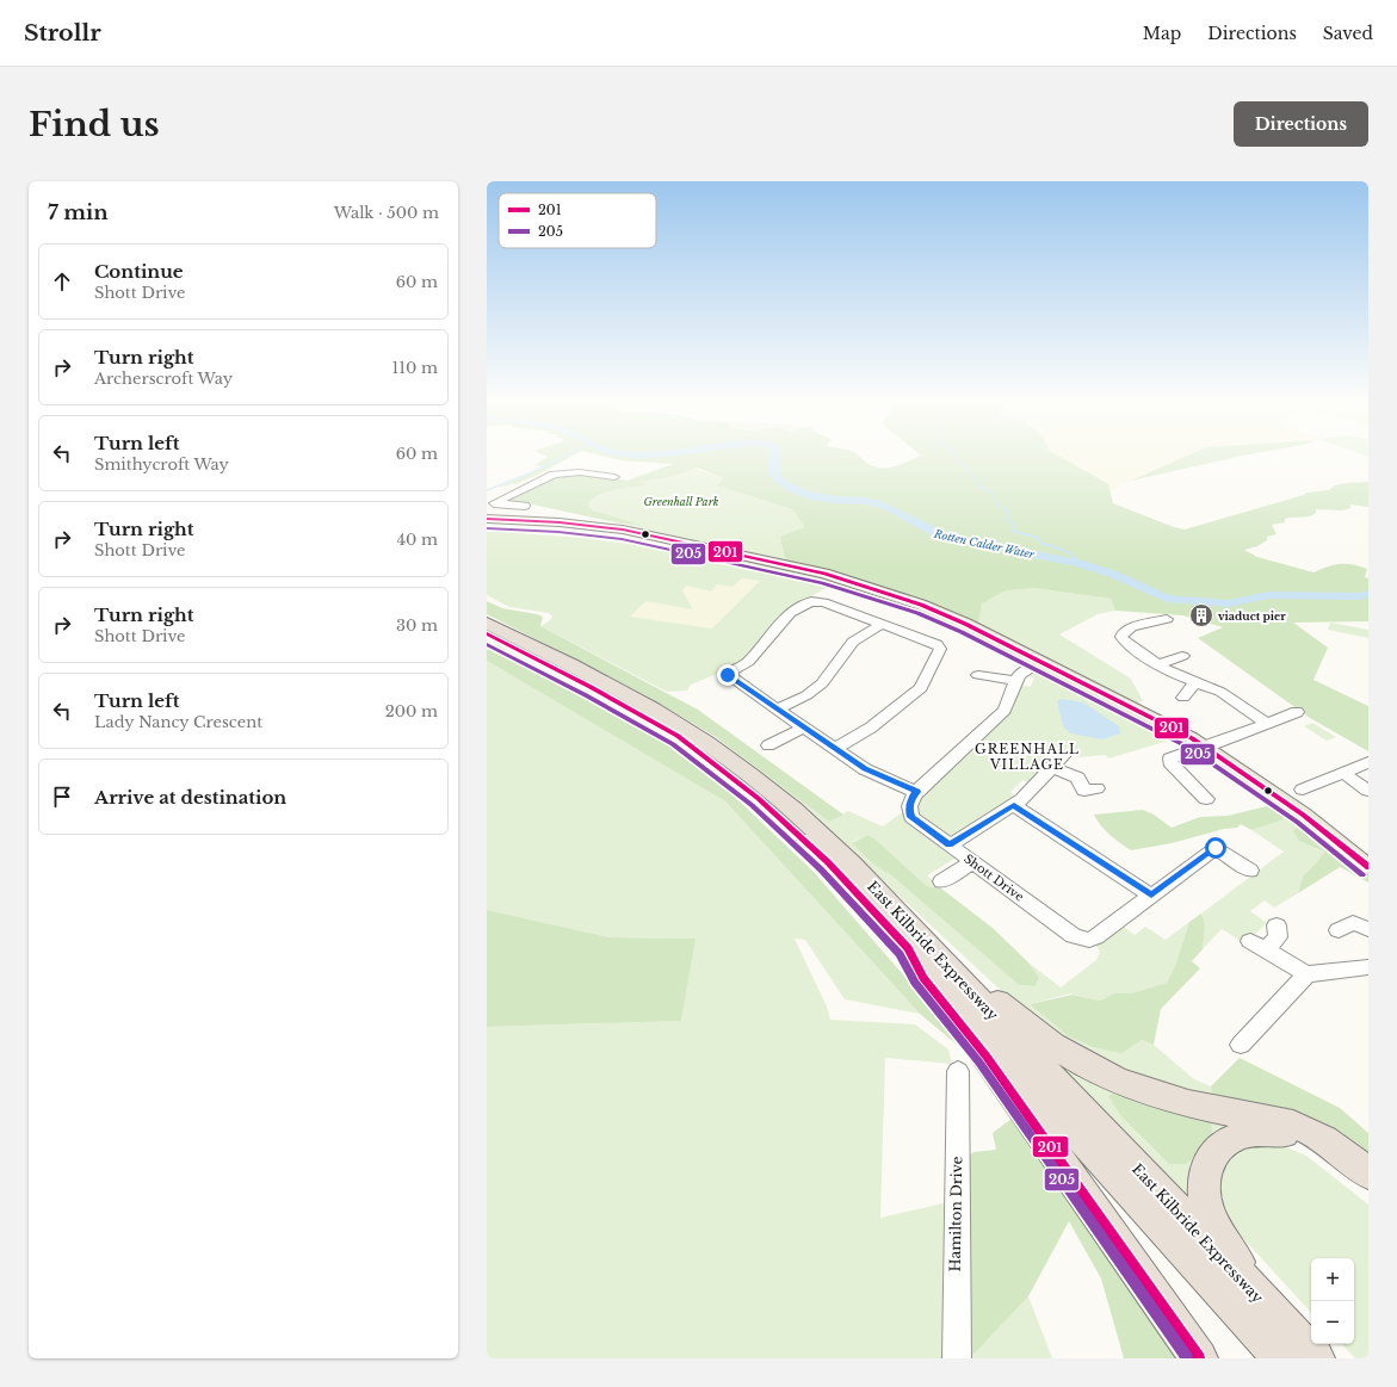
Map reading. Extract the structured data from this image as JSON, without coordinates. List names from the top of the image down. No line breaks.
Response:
{"streets":{"highway":["East Kilbride Expressway"],"street":["Shott Drive","Hamilton Drive"]},"districts":["GREENHALL VILLAGE"],"water":["Rotten Calder Water"],"parks":["Greenhall Park"],"places":{"building":["viaduct pier"]},"lines":["transit line 201","transit line 205"],"legend":["201","205"],"page":{"header":"Strollr","nav":["Map","Directions","Saved"],"buttons":"Directions","title":"Find us","heading":["7 min","Walk · 500 m"],"list":[["Continue","Shott Drive","60 m"],["Turn right","Archerscroft Way","110 m"],["Turn left","Smithycroft Way","60 m"],["Turn right","Shott Drive","40 m"],["Turn right","Shott Drive","30 m"],["Turn left","Lady Nancy Crescent","200 m"],"Arrive at destination"],"map_buttons":["+","−"]}}
